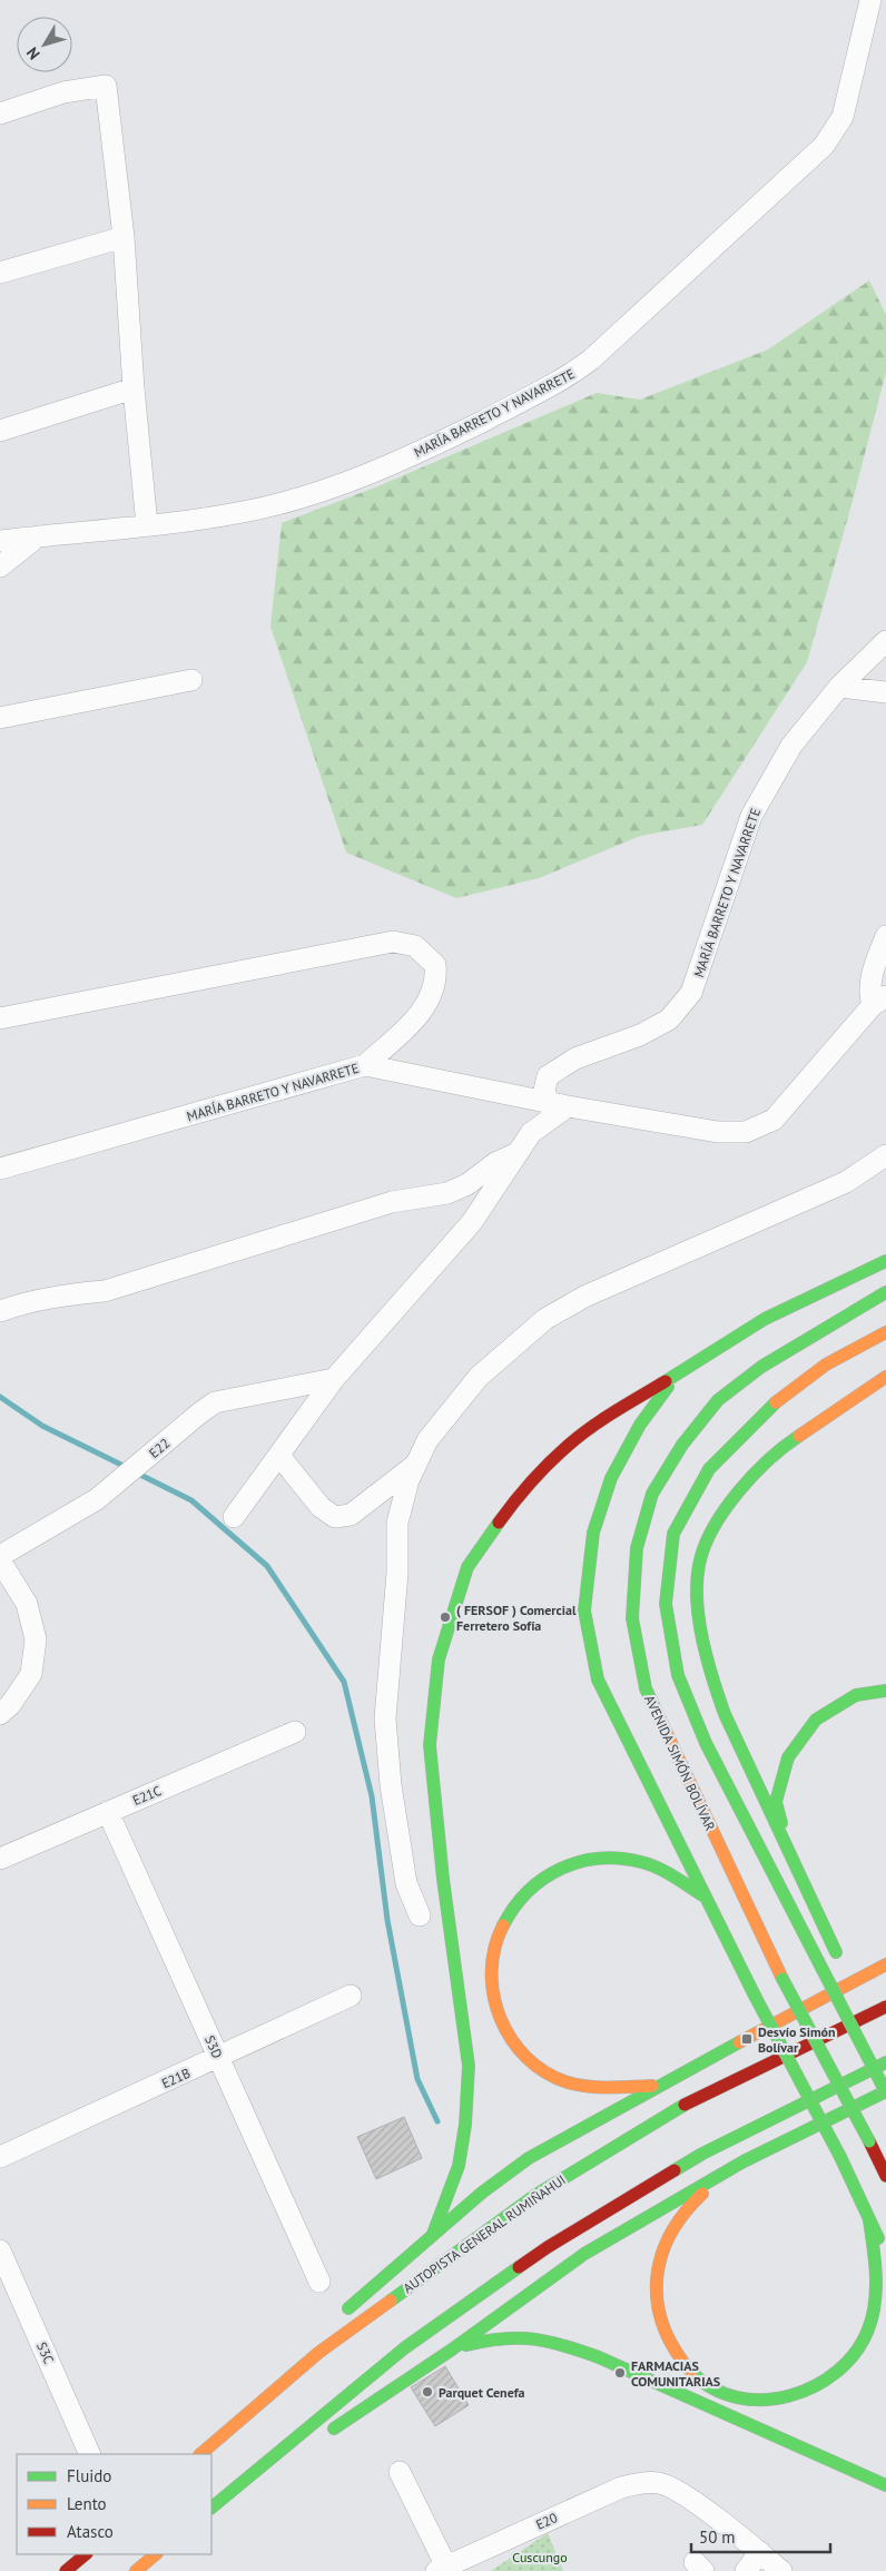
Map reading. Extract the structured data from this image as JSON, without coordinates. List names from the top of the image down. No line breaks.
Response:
{"streets":{"highway":["AVENIDA SIMÓN BOLÍVAR","AUTOPISTA GENERAL RUMIÑAHUI"],"street":["MARÍA BARRETO Y NAVARRETE","E22","E21C","S3D","E21B","S3C","E20"]},"crossings":[["E21C","S3D"],["S3D","E21B"]],"parks":["Cuscungo"],"places":{"other":["( FERSOF ) Comercial Ferretero Sofía","FARMACIAS COMUNITARIAS","Parquet Cenefa"],"transit":["Desvío Simón Bolívar"]},"legend":["Fluido","Lento","Atasco"],"scale_bar":"50 m","north":"bottom left"}
